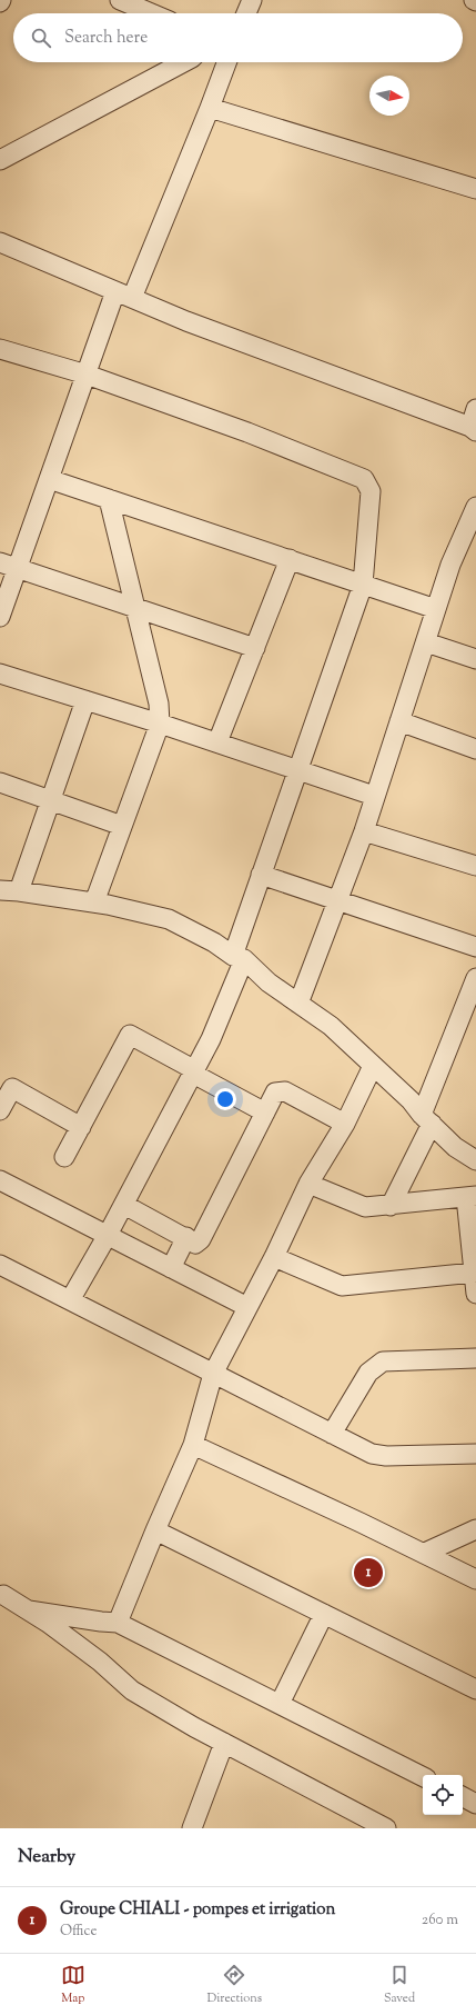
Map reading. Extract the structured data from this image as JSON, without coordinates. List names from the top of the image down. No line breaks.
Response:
{"north":"right","page":{"search":"Search here","pins":"1","heading":"Nearby","list":[{"mark":"1","name":"Groupe CHIALI - pompes et irrigation","note":"Office","value":"260 m"}],"nav":["Map","Directions","Saved"]}}
